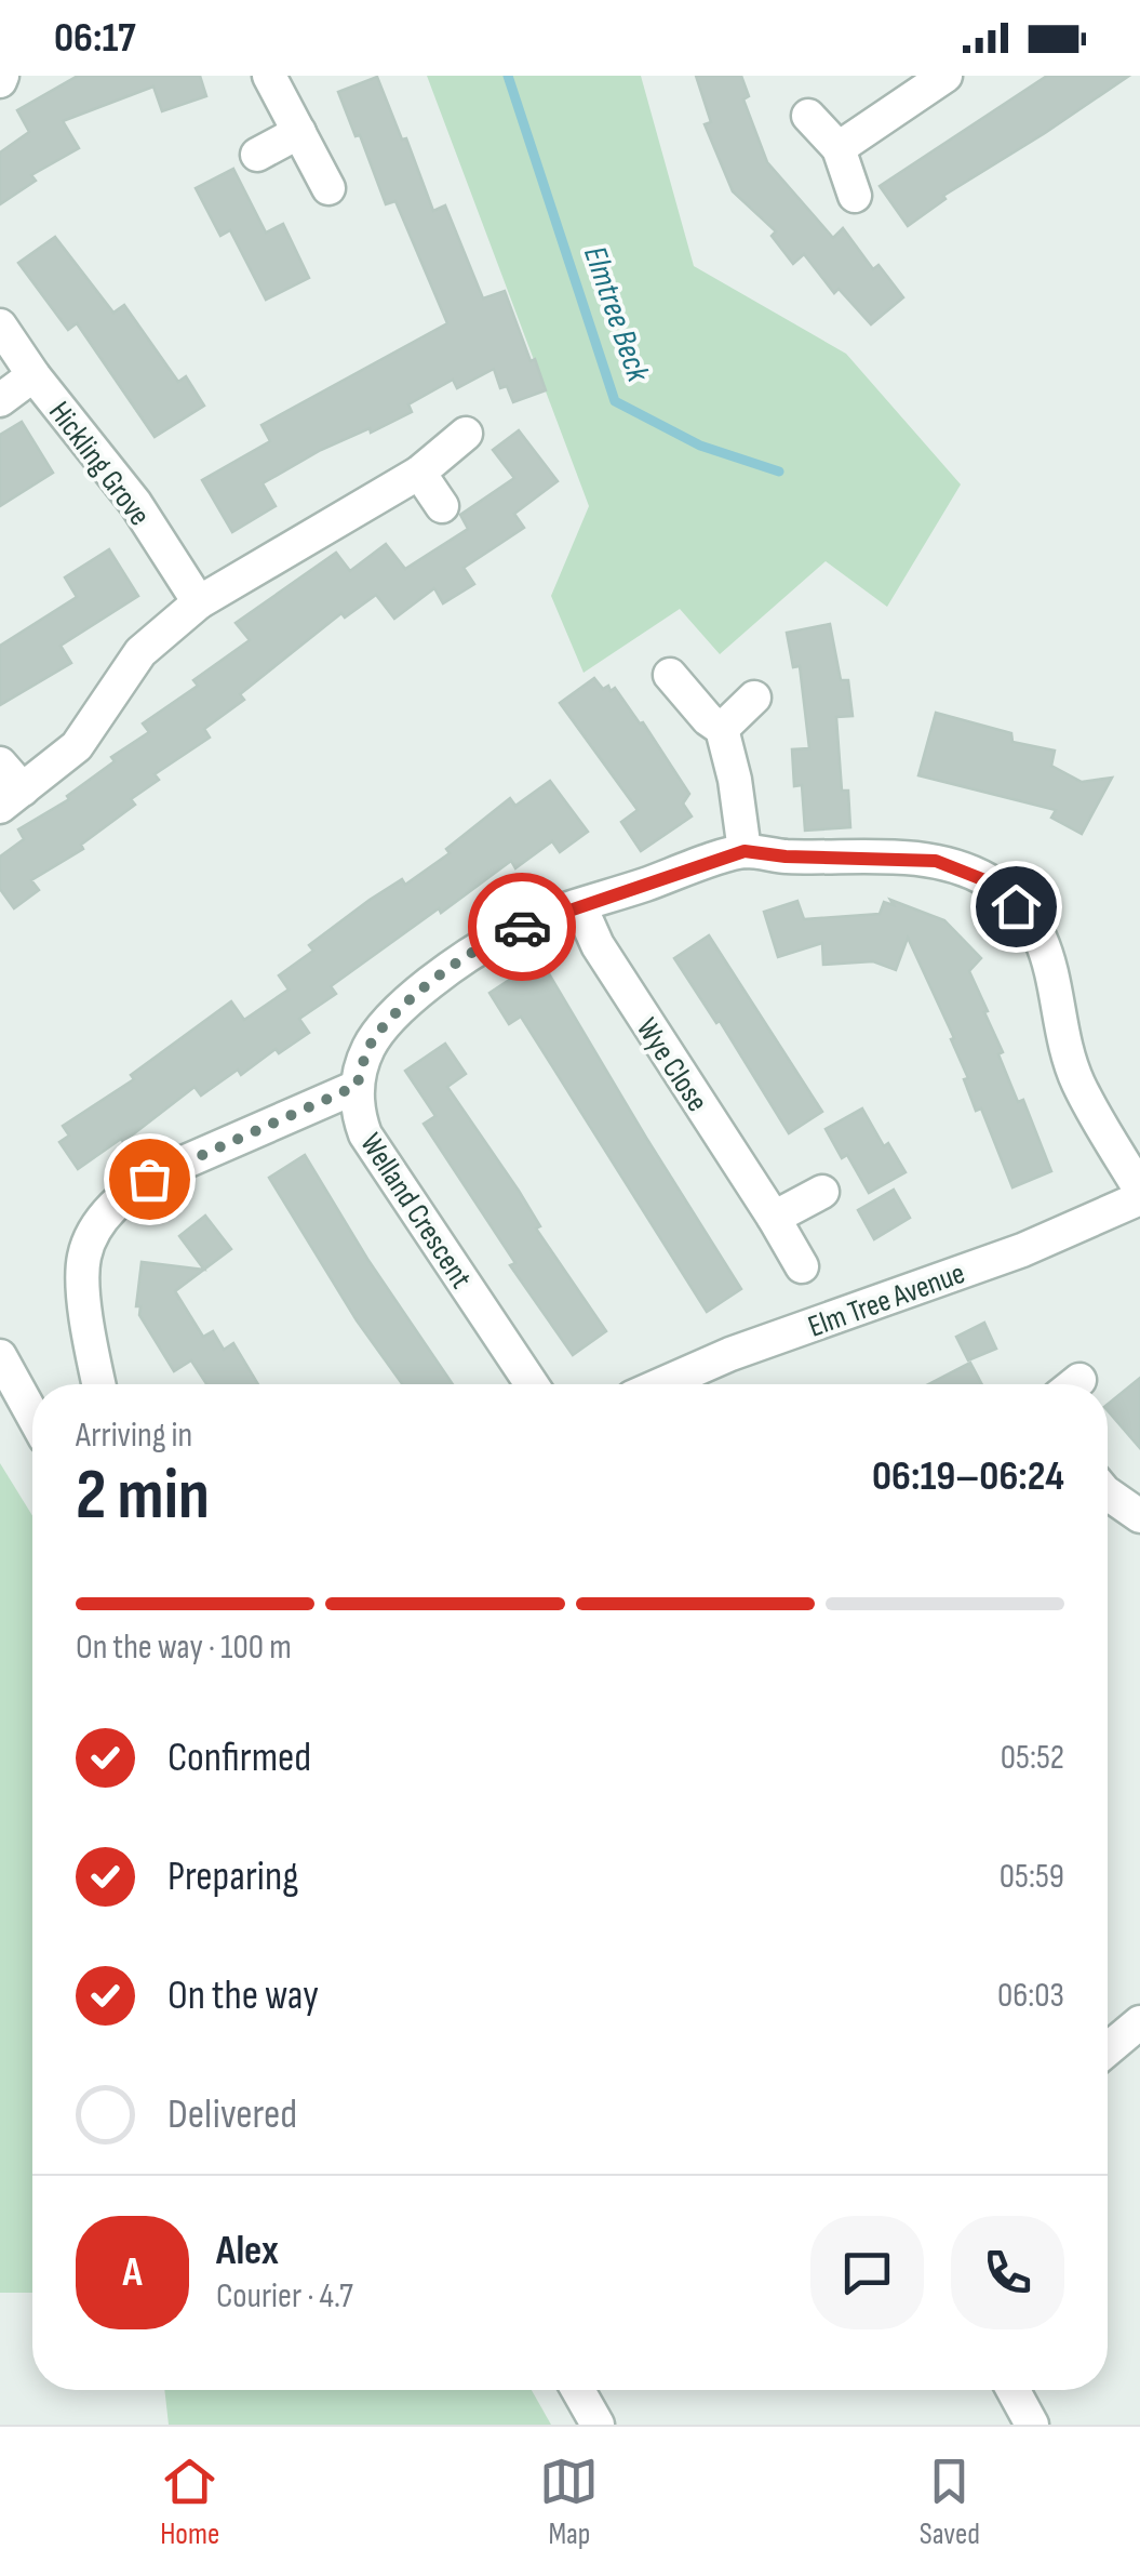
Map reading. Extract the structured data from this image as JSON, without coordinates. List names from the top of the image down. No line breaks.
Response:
{"streets":{"street":["Hickling Grove","Wye Close","Welland Crescent","Elm Tree Avenue"]},"water":["Elmtree Beck"],"page":{"status":"06:17","heading":["2 min","Arriving in","06:19–06:24"],"panel":["Alex","Courier · 4.7"],"bar":"On the way · 100 m","list":[["Confirmed","05:52"],["Preparing","05:59"],["On the way","06:03"],"Delivered"],"round":"A","tabs":["Home","Map","Saved"]}}
